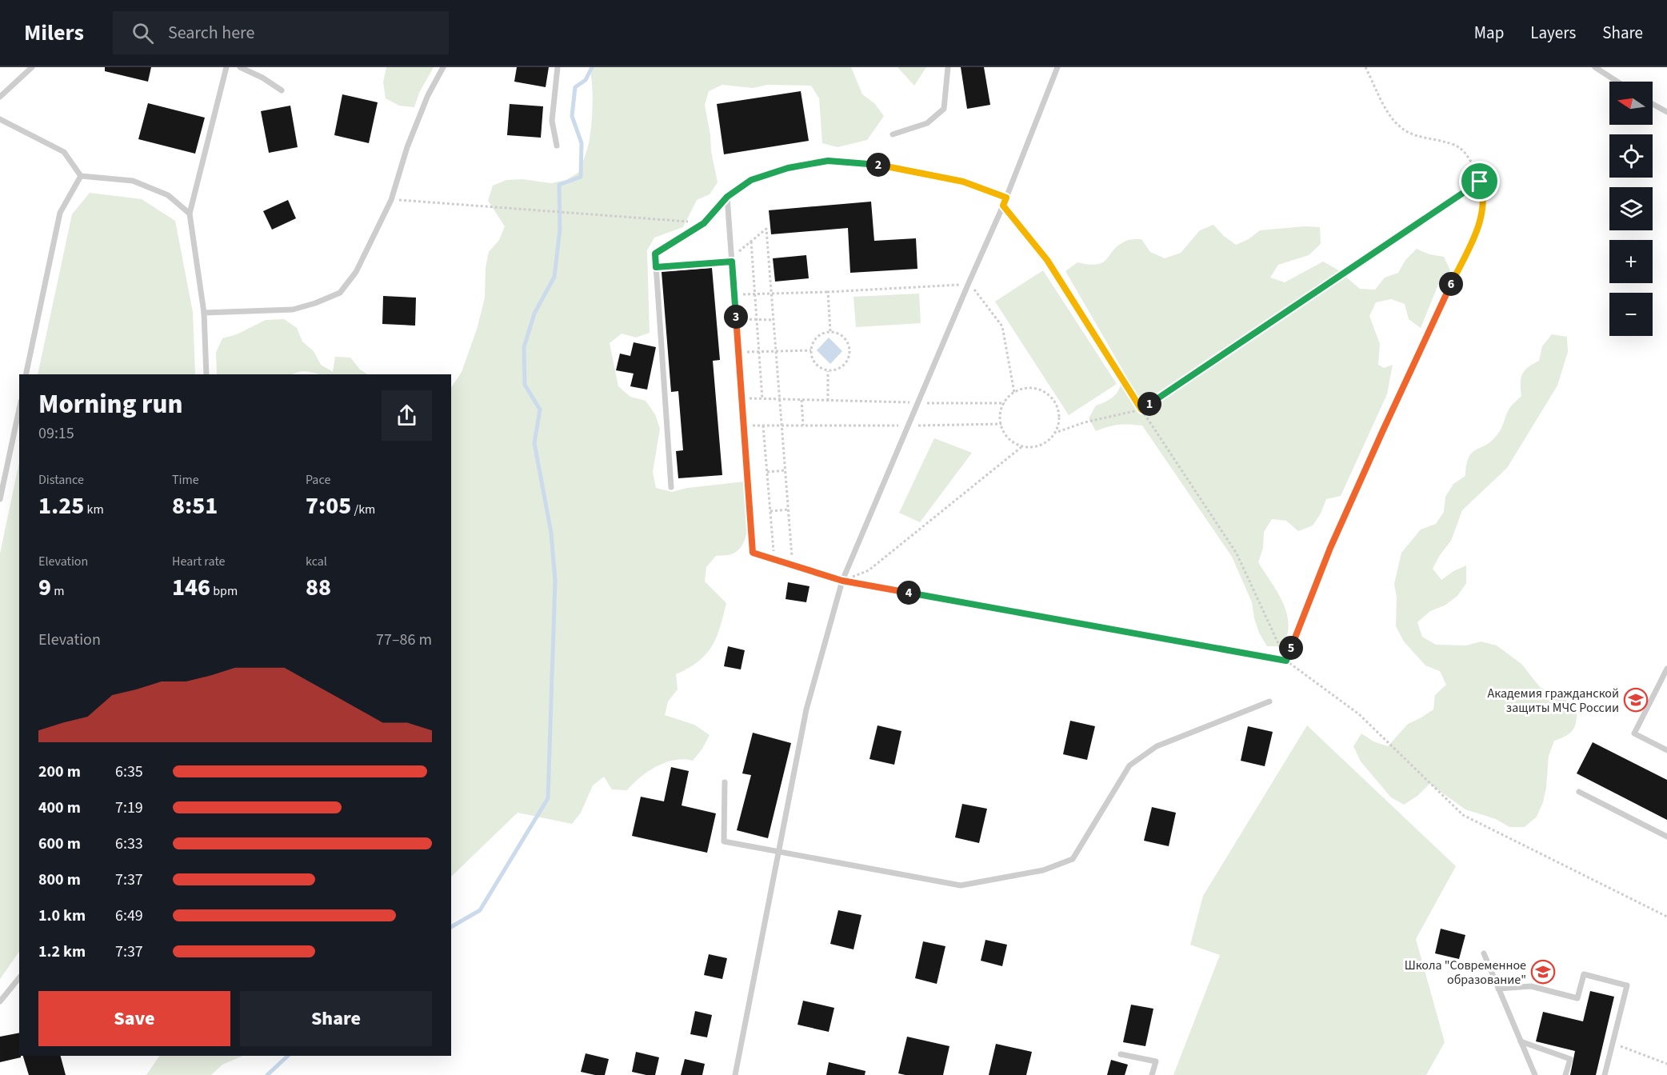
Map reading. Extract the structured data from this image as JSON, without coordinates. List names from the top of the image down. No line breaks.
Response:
{"places":{"school or university":["Академия гражданской защиты МЧС России","Школа \"Современное образование\""]},"north":"left","page":{"header":"Milers","search":"Search here","nav":["Map","Layers","Share"],"map_buttons":["+","−"],"pins":["2","6","3","1","4","5"],"heading":["Morning run","09:15"],"stats":[["Distance","1.25 km"],["Time","8:51"],["Pace","7:05 /km"],["Elevation","9 m"],["Heart rate","146 bpm"],["kcal","88"]],"chart":["Elevation","77–86 m"],"list":[{"name":"200 m","note":"6:35"},{"name":"400 m","note":"7:19"},{"name":"600 m","note":"6:33"},{"name":"800 m","note":"7:37"},{"name":"1.0 km","note":"6:49"},{"name":"1.2 km","note":"7:37"}],"buttons":["Save","Share"]}}
